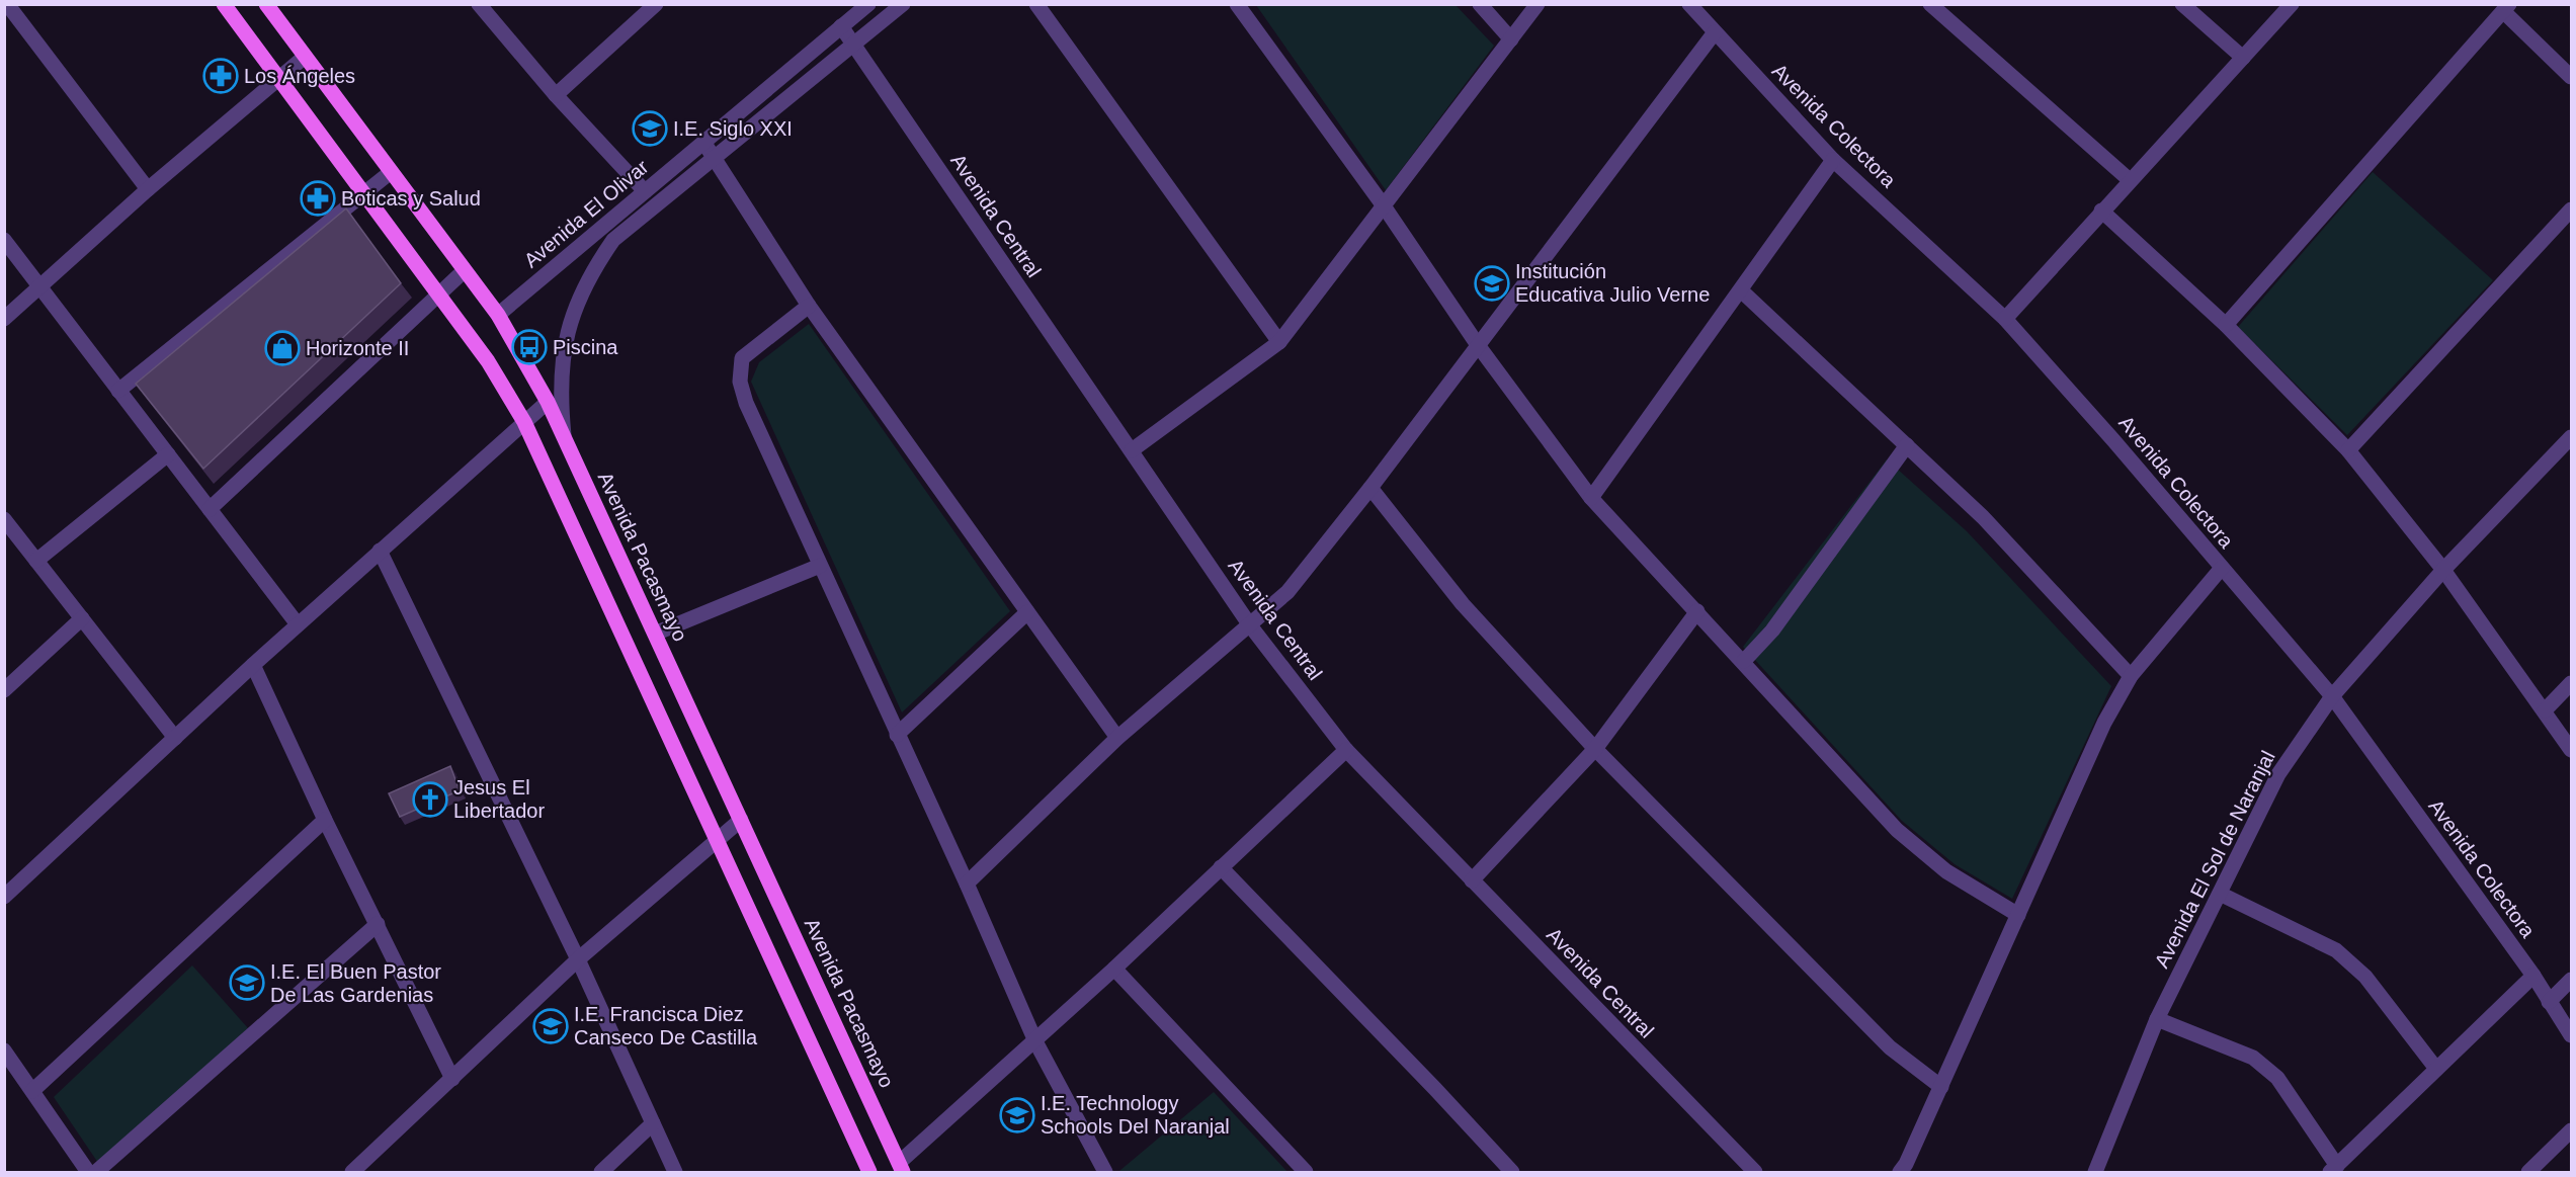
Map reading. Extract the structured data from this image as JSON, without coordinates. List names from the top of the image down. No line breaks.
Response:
{"streets":{"main road":["Avenida Pacasmayo"],"street":["Avenida Colectora","Avenida El Olivar","Avenida Central","Avenida El Sol de Naranjal"]},"crossings":[["Avenida Colectora","Avenida El Sol de Naranjal"],["Avenida El Olivar","Avenida Central"],["Avenida El Olivar","Avenida Pacasmayo"]],"places":{"pharmacy":["Los Ángeles","Boticas y Salud"],"school or university":["I.E. Siglo XXI","Institución Educativa Julio Verne","I.E. El Buen Pastor De Las Gardenias","I.E. Francisca Diez Canseco De Castilla","I.E. Technology Schools Del Naranjal"],"bus stop":["Piscina"],"shop":["Horizonte II"],"church":["Jesus El Libertador"]}}
